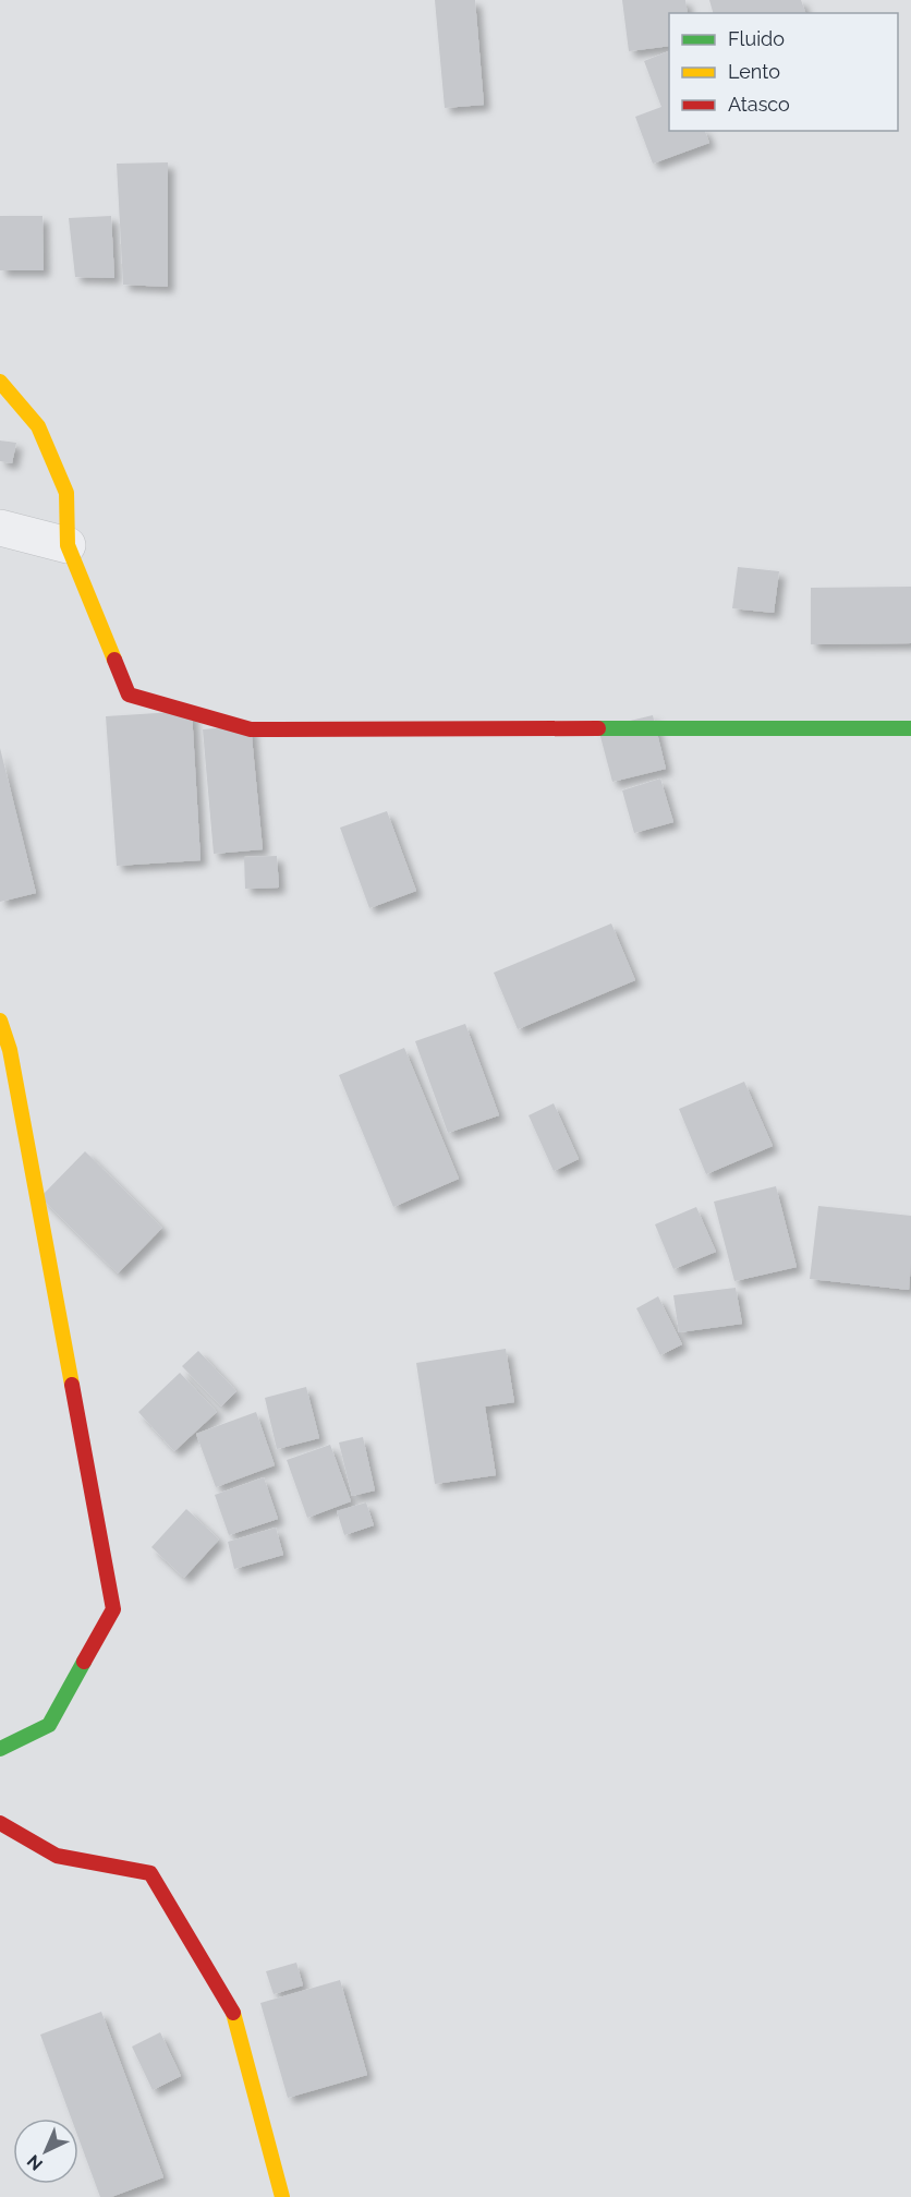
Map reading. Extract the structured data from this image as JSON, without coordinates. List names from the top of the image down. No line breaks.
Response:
{"legend":["Fluido","Lento","Atasco"],"north":"bottom left"}
